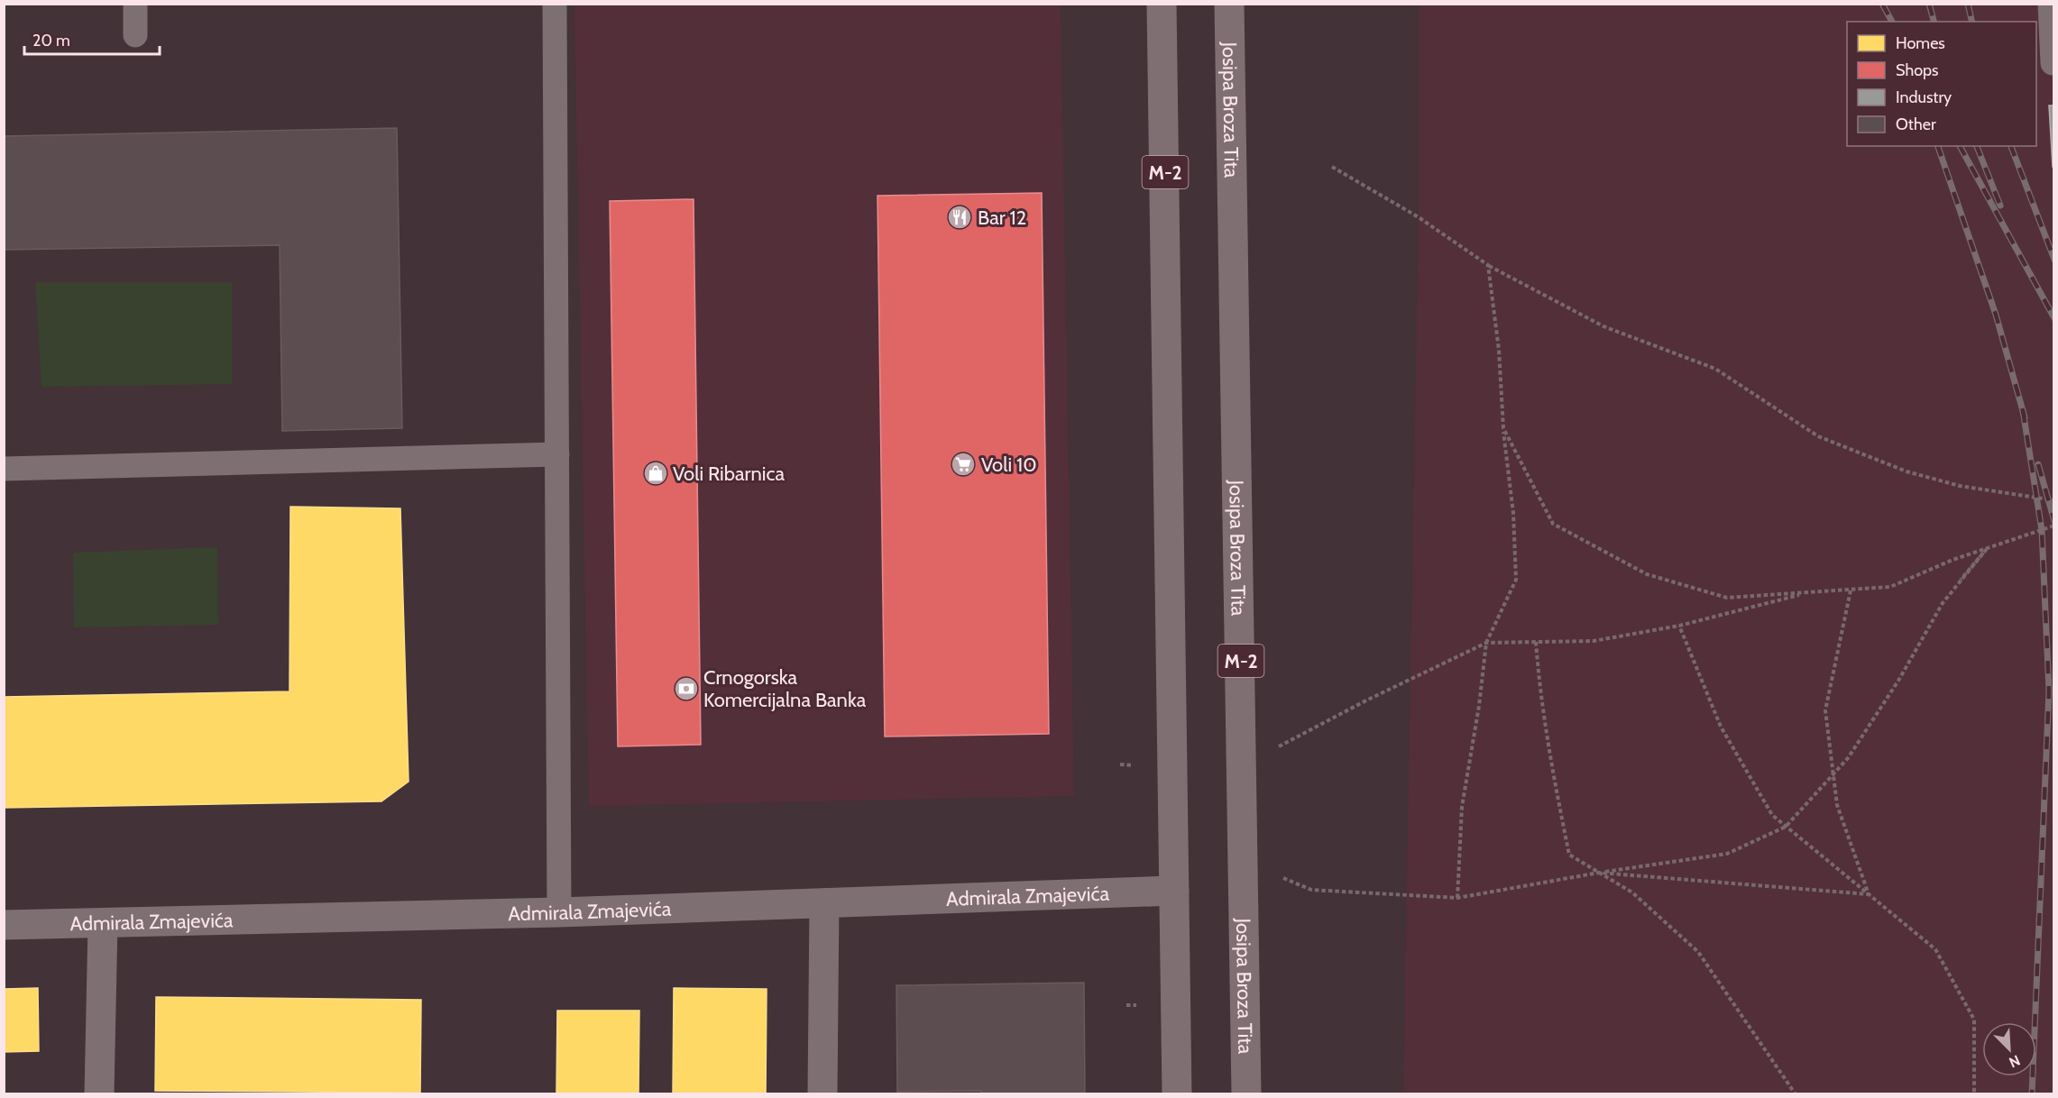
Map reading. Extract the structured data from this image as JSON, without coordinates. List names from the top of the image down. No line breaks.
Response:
{"streets":{"main road":["Josipa Broza Tita","M-2"],"street":["Admirala Zmajevića"]},"crossings":[["M-2","Admirala Zmajevića"]],"places":{"restaurant":["Bar 12"],"supermarket":["Voli 10"],"shop":["Voli Ribarnica"],"bank":["Crnogorska Komercijalna Banka"]},"legend":["Homes","Shops","Industry","Other"],"scale_bar":"20 m","north":"bottom right"}
